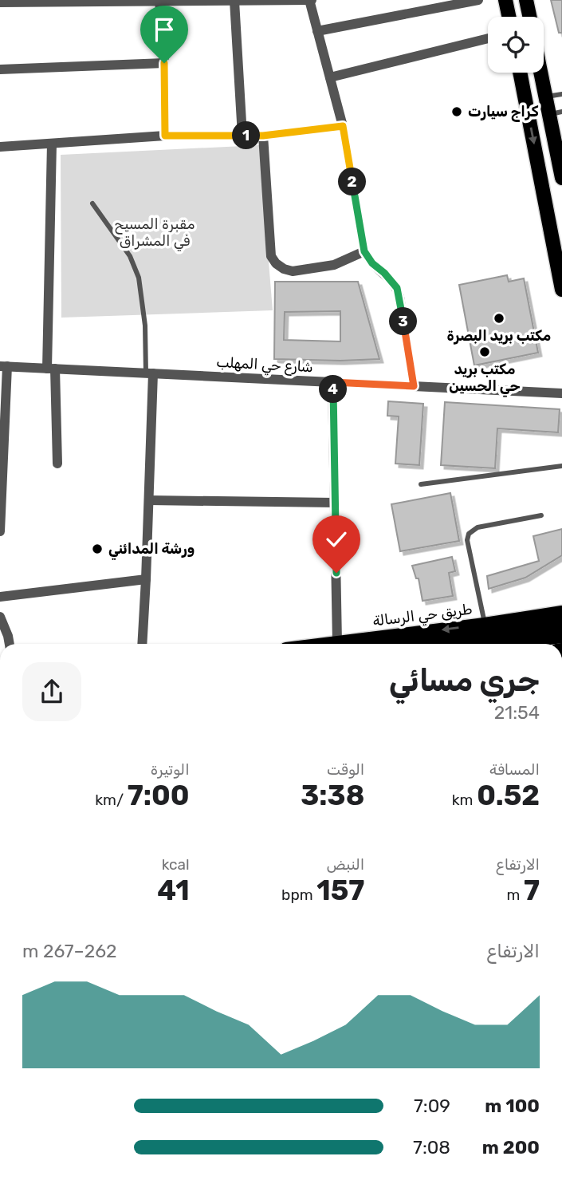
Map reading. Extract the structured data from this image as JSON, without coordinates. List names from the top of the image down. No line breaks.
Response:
{"streets":{"main road":["طريق حي الرسالة"],"street":["شارع حي المهلب"]},"parks":["مقبرة المسيح في المشراق"],"places":["كراج سيارت","مكتب بريد البصرة","مكتب بريد حي الحسين","ورشة المدائني"],"page":{"pins":["1","2","3","4"],"heading":["جري مسائي","21:54"],"stats":[["المسافة","0.52 km"],["الوقت","3:38"],["الوتيرة","7:00 /km"],["الارتفاع","7 m"],["النبض","157 bpm"],["kcal","41"]],"chart":["الارتفاع","262–267 m"],"list":[{"name":"100 m","note":"7:09"},{"name":"200 m","note":"7:08"}]}}
